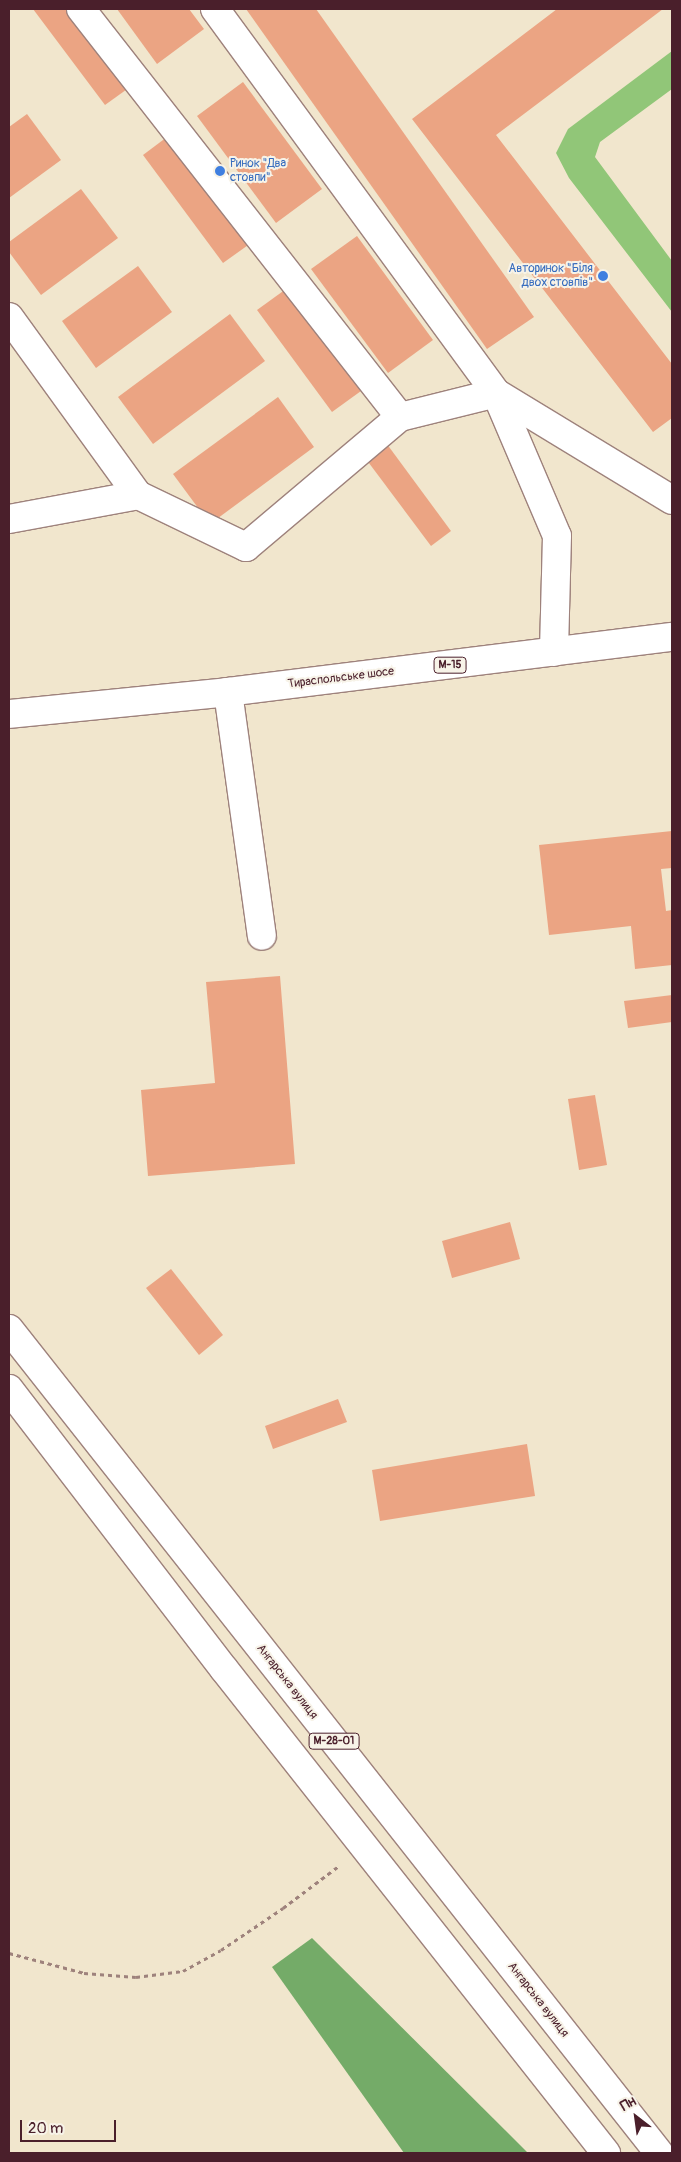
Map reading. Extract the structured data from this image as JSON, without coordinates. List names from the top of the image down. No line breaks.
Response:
{"streets":{"main road":["М-15","Тираспольське шосе","Ангарська вулиця","М-28-01"]},"places":["Ринок \"Два стовпи\"","Авторинок \"Біля двох стовпів\""],"scale_bar":"20 m","north":"top left"}
